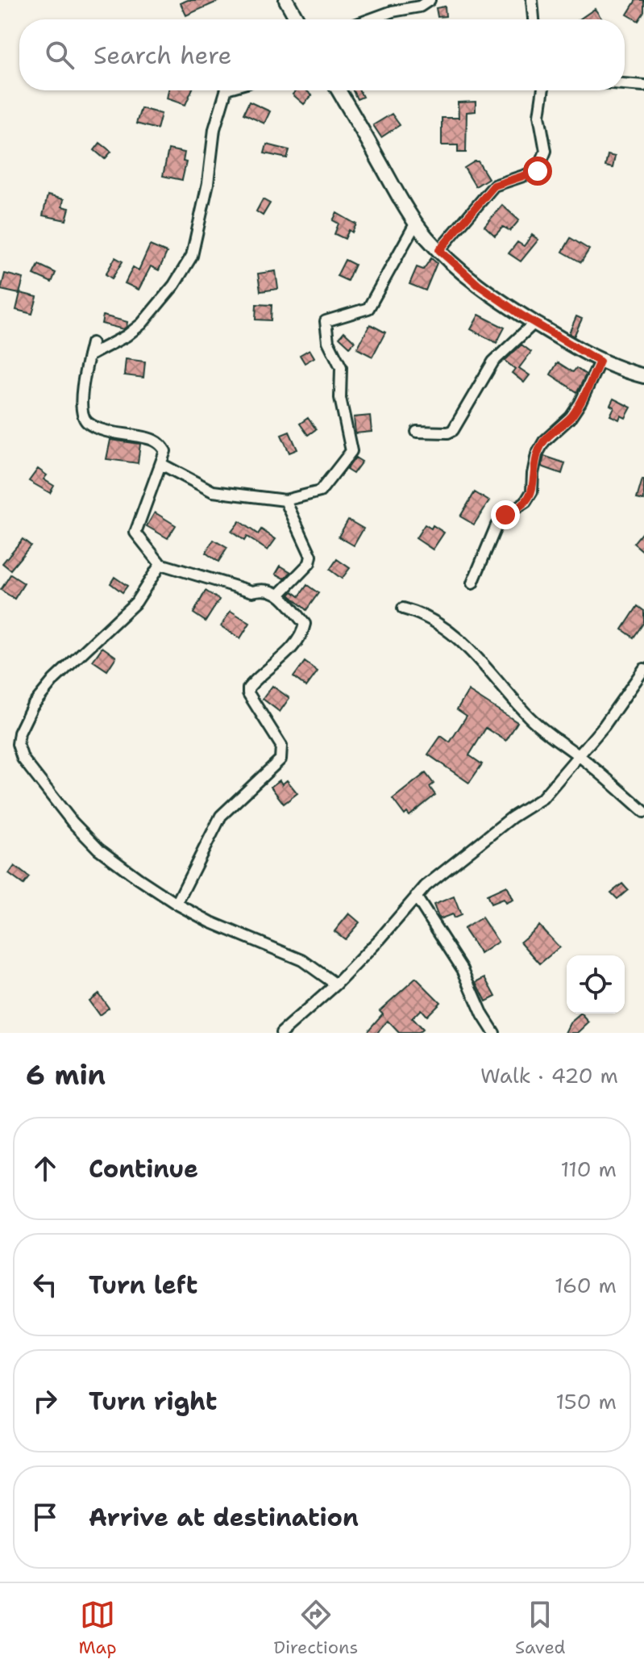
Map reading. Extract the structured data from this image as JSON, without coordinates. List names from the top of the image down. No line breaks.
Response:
{"page":{"search":"Search here","heading":["6 min","Walk · 420 m"],"list":[["Continue","110 m"],["Turn left","160 m"],["Turn right","150 m"],"Arrive at destination"],"nav":["Map","Directions","Saved"]}}
